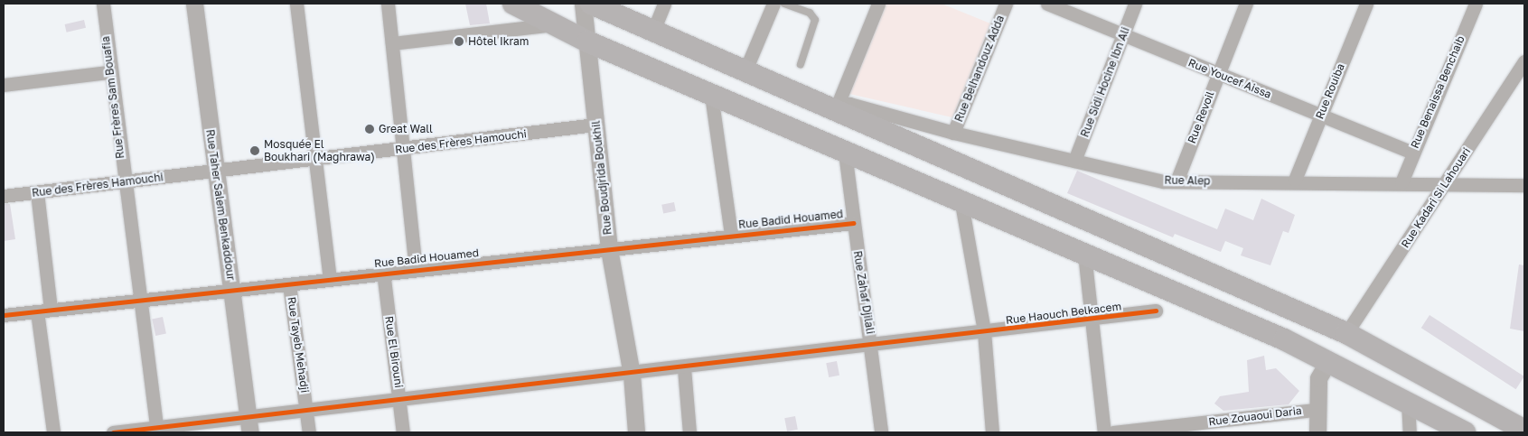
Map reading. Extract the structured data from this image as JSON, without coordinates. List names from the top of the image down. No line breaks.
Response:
{"streets":{"street":["Rue Belhandouz Adda","Rue Youcef Aissa","Rue Sidi Hocine Ibn Ali","Rue Rouiba","Rue Benaissa Benchaib","Rue Frères Sam Bouafia","Rue Revoil","Rue des Frères Hamouchi","Rue Boudjrida Boukhil","Rue Alep","Rue Kadari Si Lahouari","Rue Taher Salem Benkaddour","Rue Badid Houamed","Rue Zahaf Djilali","Rue Haouch Belkacem","Rue Tayeb Mehadji","Rue El Birouni","Rue Zouaoui Daria"]},"crossings":[["Rue Belhandouz Adda","Rue Alep"],["Rue Youcef Aissa","Rue Sidi Hocine Ibn Ali"],["Rue Youcef Aissa","Rue Rouiba"],["Rue Youcef Aissa","Rue Benaissa Benchaib"],["Rue Youcef Aissa","Rue Revoil"],["Rue Sidi Hocine Ibn Ali","Rue Alep"],["Rue Rouiba","Rue Alep"],["Rue Benaissa Benchaib","Rue Alep"],["Rue Frères Sam Bouafia","Rue des Frères Hamouchi"],["Rue Frères Sam Bouafia","Rue Badid Houamed"],["Rue Frères Sam Bouafia","Rue Haouch Belkacem"],["Rue Revoil","Rue Alep"],["Rue des Frères Hamouchi","Rue Boudjrida Boukhil"],["Rue des Frères Hamouchi","Rue Taher Salem Benkaddour"],["Rue Boudjrida Boukhil","Rue Badid Houamed"],["Rue Boudjrida Boukhil","Rue Haouch Belkacem"],["Rue Alep","Rue Kadari Si Lahouari"],["Rue Taher Salem Benkaddour","Rue Badid Houamed"],["Rue Taher Salem Benkaddour","Rue Haouch Belkacem"],["Rue Badid Houamed","Rue Zahaf Djilali"],["Rue Badid Houamed","Rue Tayeb Mehadji"],["Rue Badid Houamed","Rue El Birouni"],["Rue Zahaf Djilali","Rue Haouch Belkacem"],["Rue Haouch Belkacem","Rue Tayeb Mehadji"],["Rue Haouch Belkacem","Rue El Birouni"]],"places":["Hôtel Ikram","Great Wall","Mosquée El Boukhari (Maghrawa)"]}
